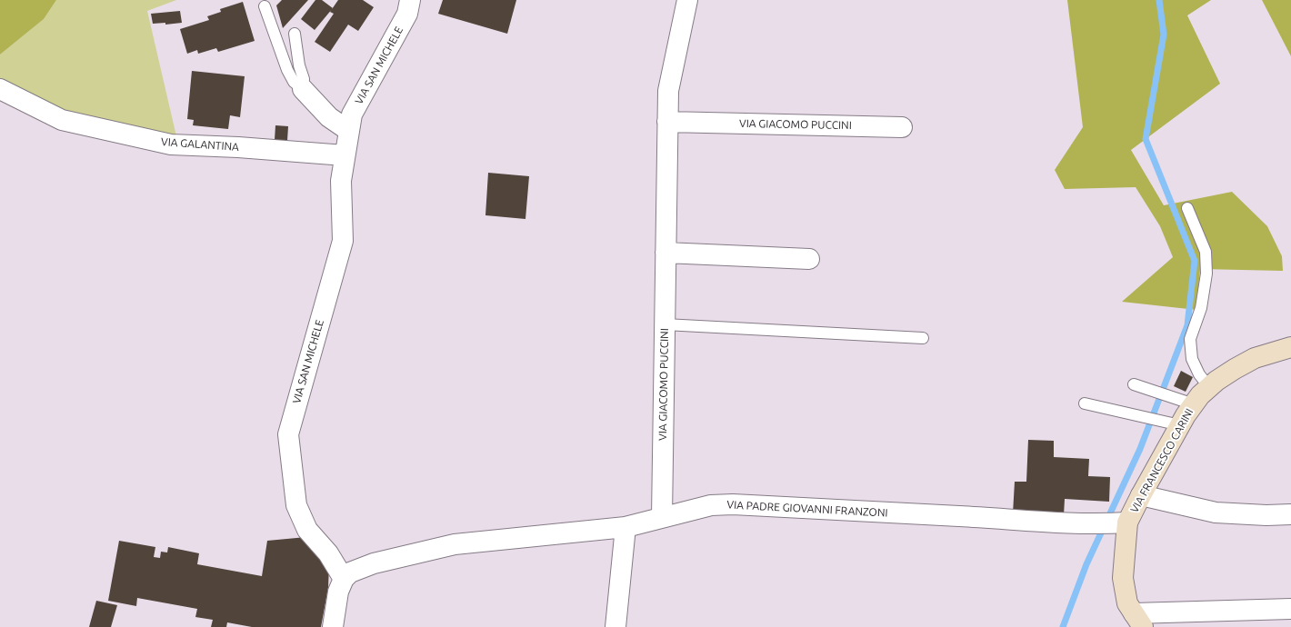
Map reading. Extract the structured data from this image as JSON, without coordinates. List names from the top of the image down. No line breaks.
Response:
{"streets":{"street":["VIA SAN MICHELE","VIA GIACOMO PUCCINI","VIA GALANTINA","VIA FRANCESCO CARINI","VIA PADRE GIOVANNI FRANZONI"]},"crossings":[["VIA SAN MICHELE","VIA GALANTINA"],["VIA SAN MICHELE","VIA PADRE GIOVANNI FRANZONI"],["VIA GIACOMO PUCCINI","VIA PADRE GIOVANNI FRANZONI"],["VIA FRANCESCO CARINI","VIA PADRE GIOVANNI FRANZONI"]]}
